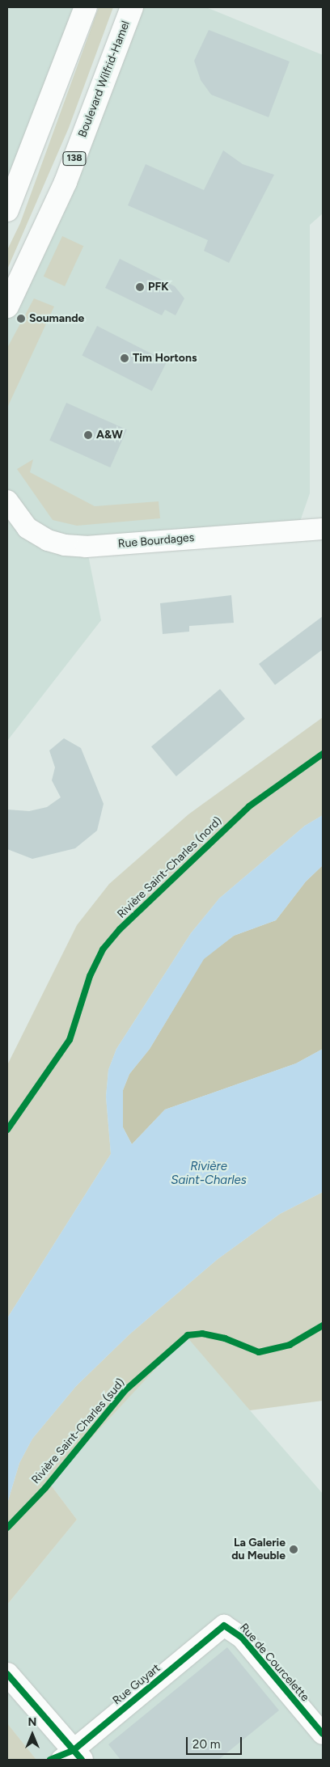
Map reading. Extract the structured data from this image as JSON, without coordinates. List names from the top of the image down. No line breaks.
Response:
{"streets":{"main road":["Boulevard Wilfrid-Hamel","138"],"street":["Rue Bourdages","Rue de Courcelette","Rue Guyart"],"cycle path":["Rivière Saint-Charles (nord)","Rivière Saint-Charles (sud)"]},"crossings":[["Rue de Courcelette","Rue Guyart"]],"water":["Rivière Saint-Charles"],"places":["PFK","Soumande","Tim Hortons","A&W","La Galerie du Meuble"],"scale_bar":"20 m","north":"top"}
